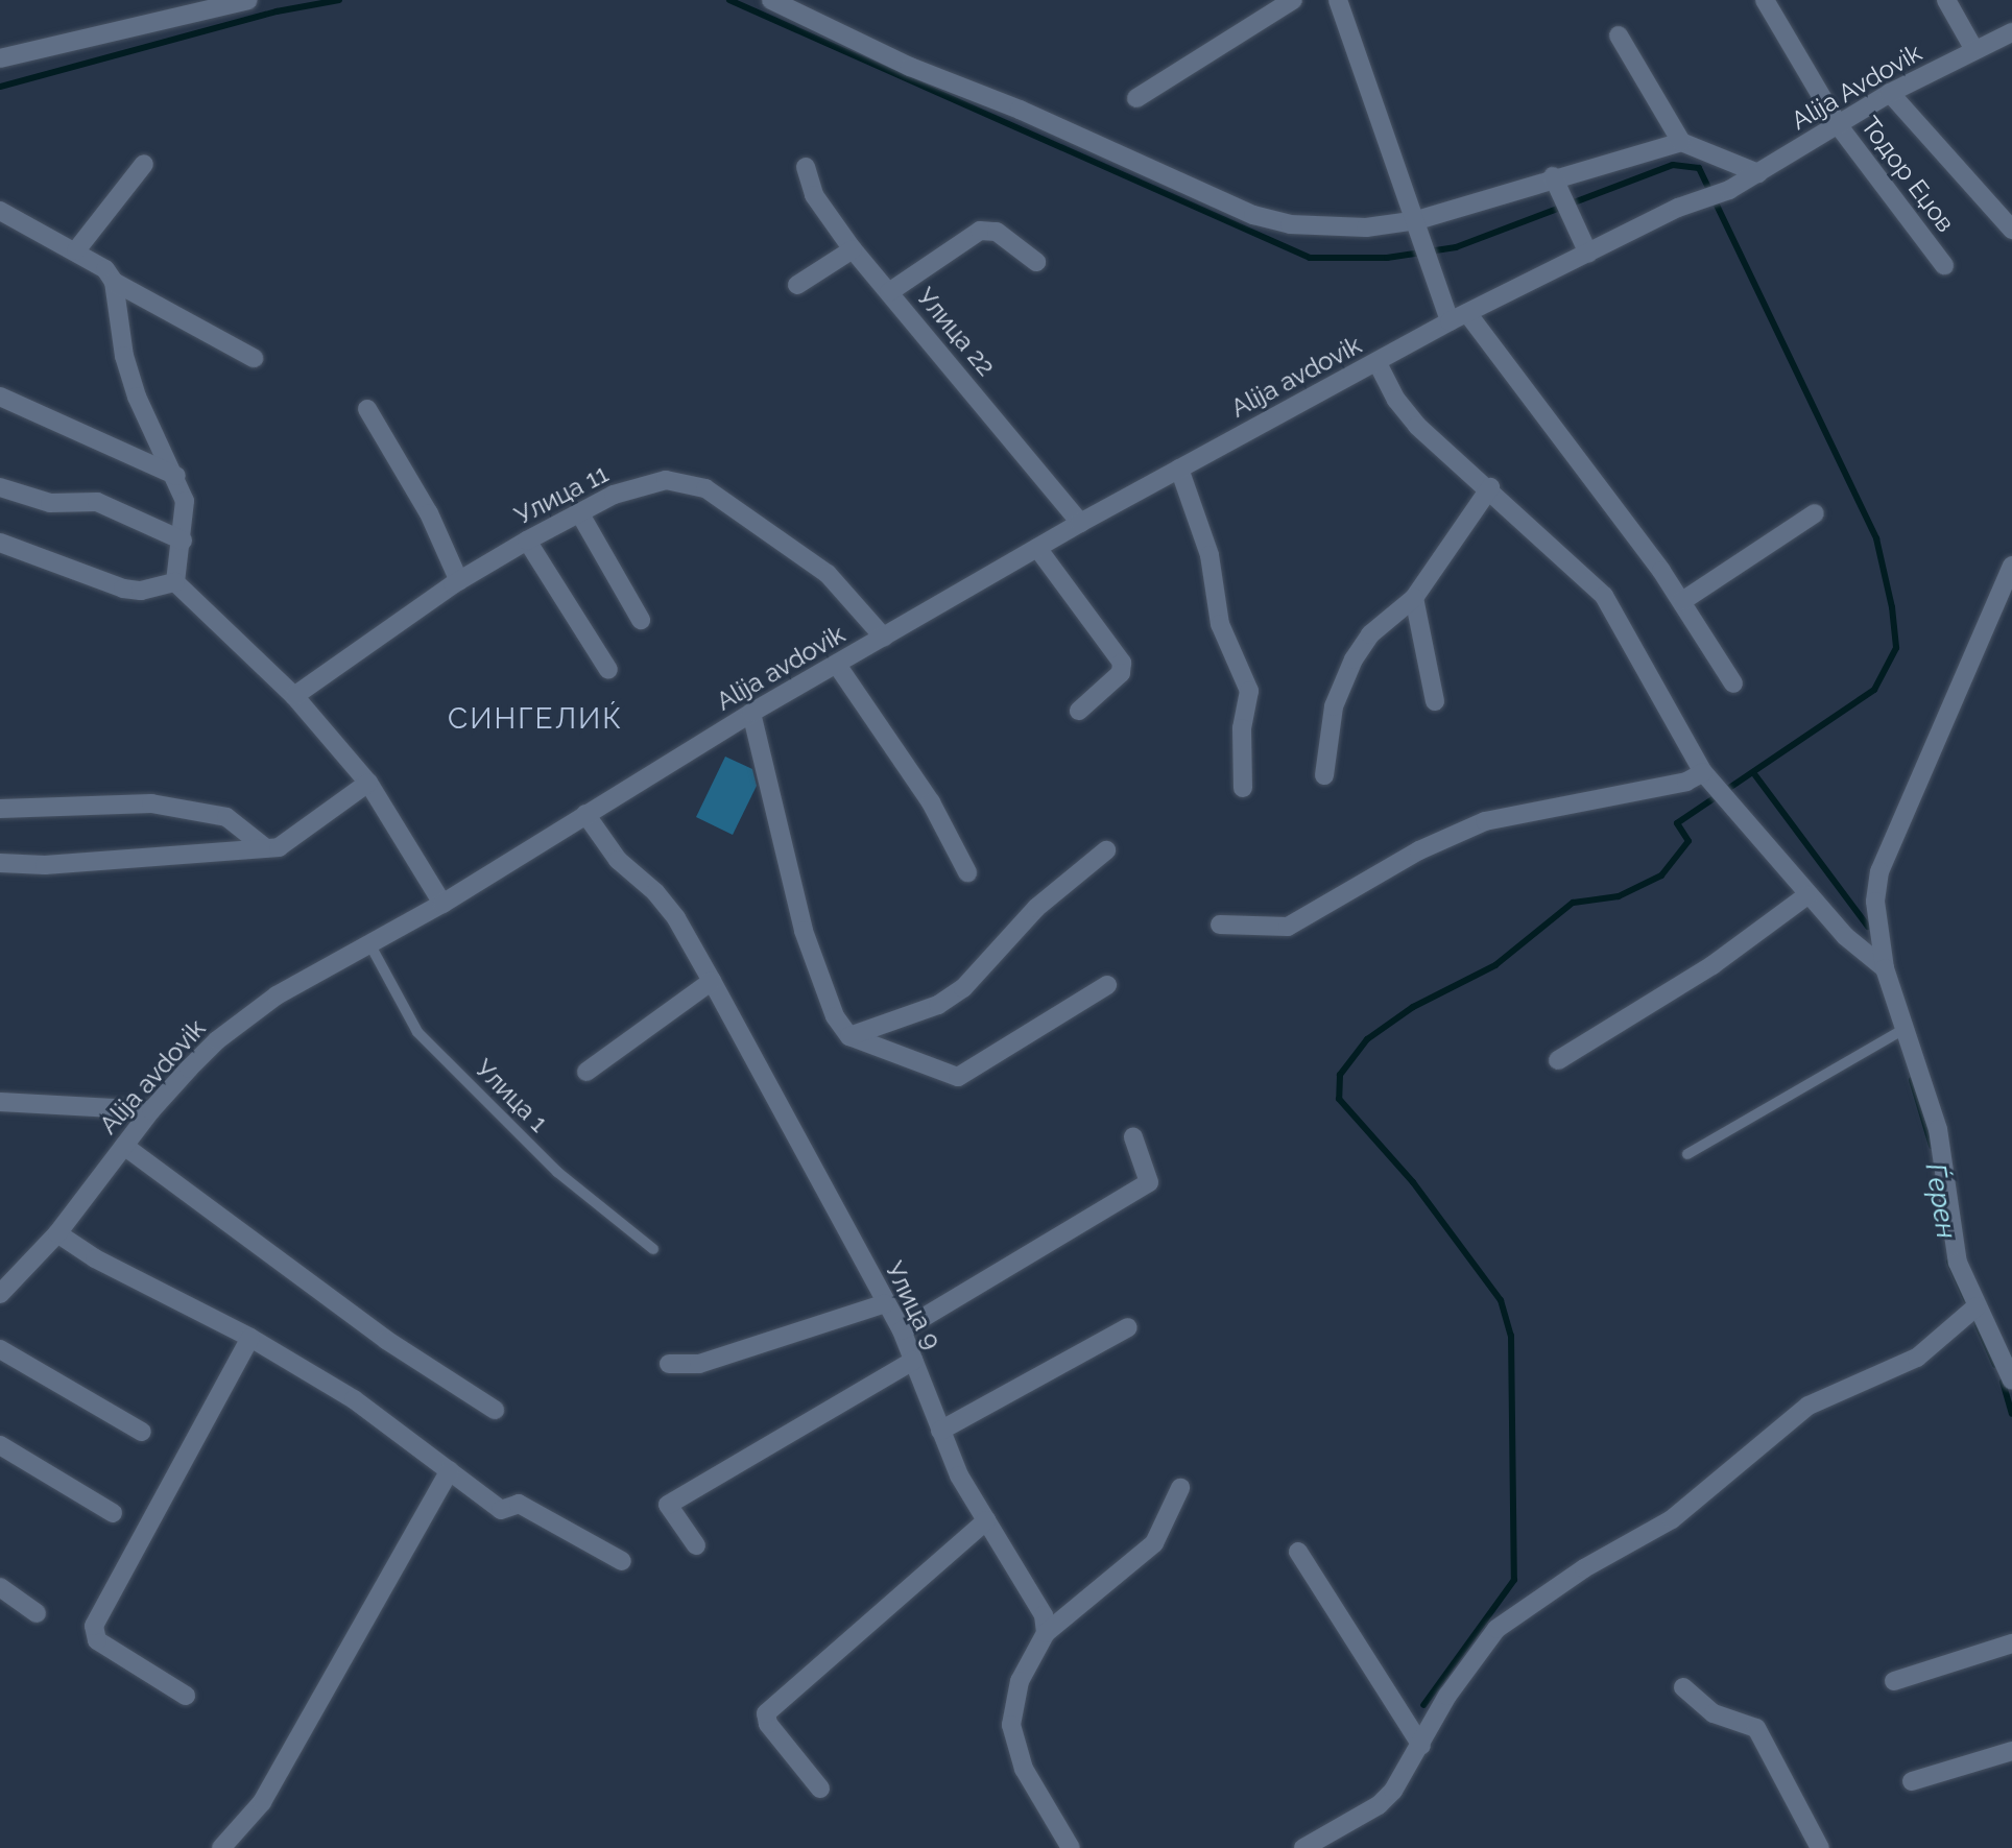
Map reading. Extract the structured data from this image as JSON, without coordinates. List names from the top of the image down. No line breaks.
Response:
{"streets":{"street":["Alija Avdovik","Тодор Еџов","Улица 22","Alija avdovik","Улица 11","Улица 9"],"lane":["Улица 1"]},"crossings":[["Alija Avdovik","Тодор Еџов"],["Alija Avdovik","Alija avdovik"],["Улица 22","Alija avdovik"],["Alija avdovik","Улица 11"],["Alija avdovik","Улица 1"],["Alija avdovik","Улица 9"]],"districts":["СИНГЕЛИЌ"],"water":["Ѓерен"]}
